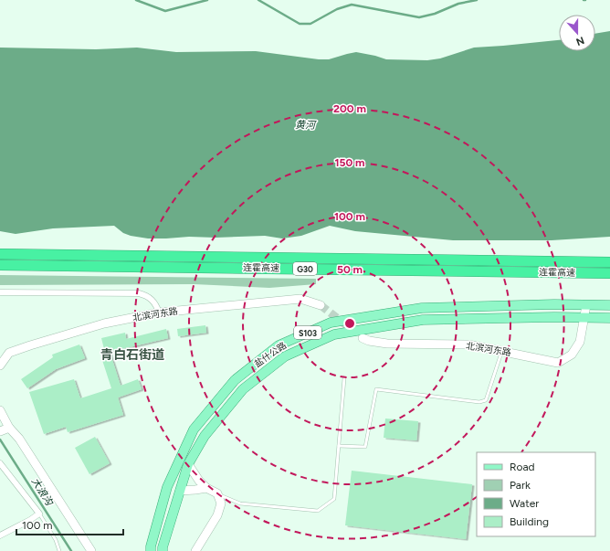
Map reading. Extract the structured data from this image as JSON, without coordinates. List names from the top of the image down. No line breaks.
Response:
{"streets":{"highway":["连霍高速","G30"],"main road":["S103","盐什公路"],"street":["北滨河东路"]},"crossings":[["北滨河东路","S103"],["北滨河东路","盐什公路"],["S103","盐什公路"]],"districts":["青白石街道"],"water":["黄河","大浪沟"],"legend":["Road","Park","Water","Building"],"scale_bar":"100 m","north":"bottom","rings":["200 m","150 m","100 m","50 m"]}
